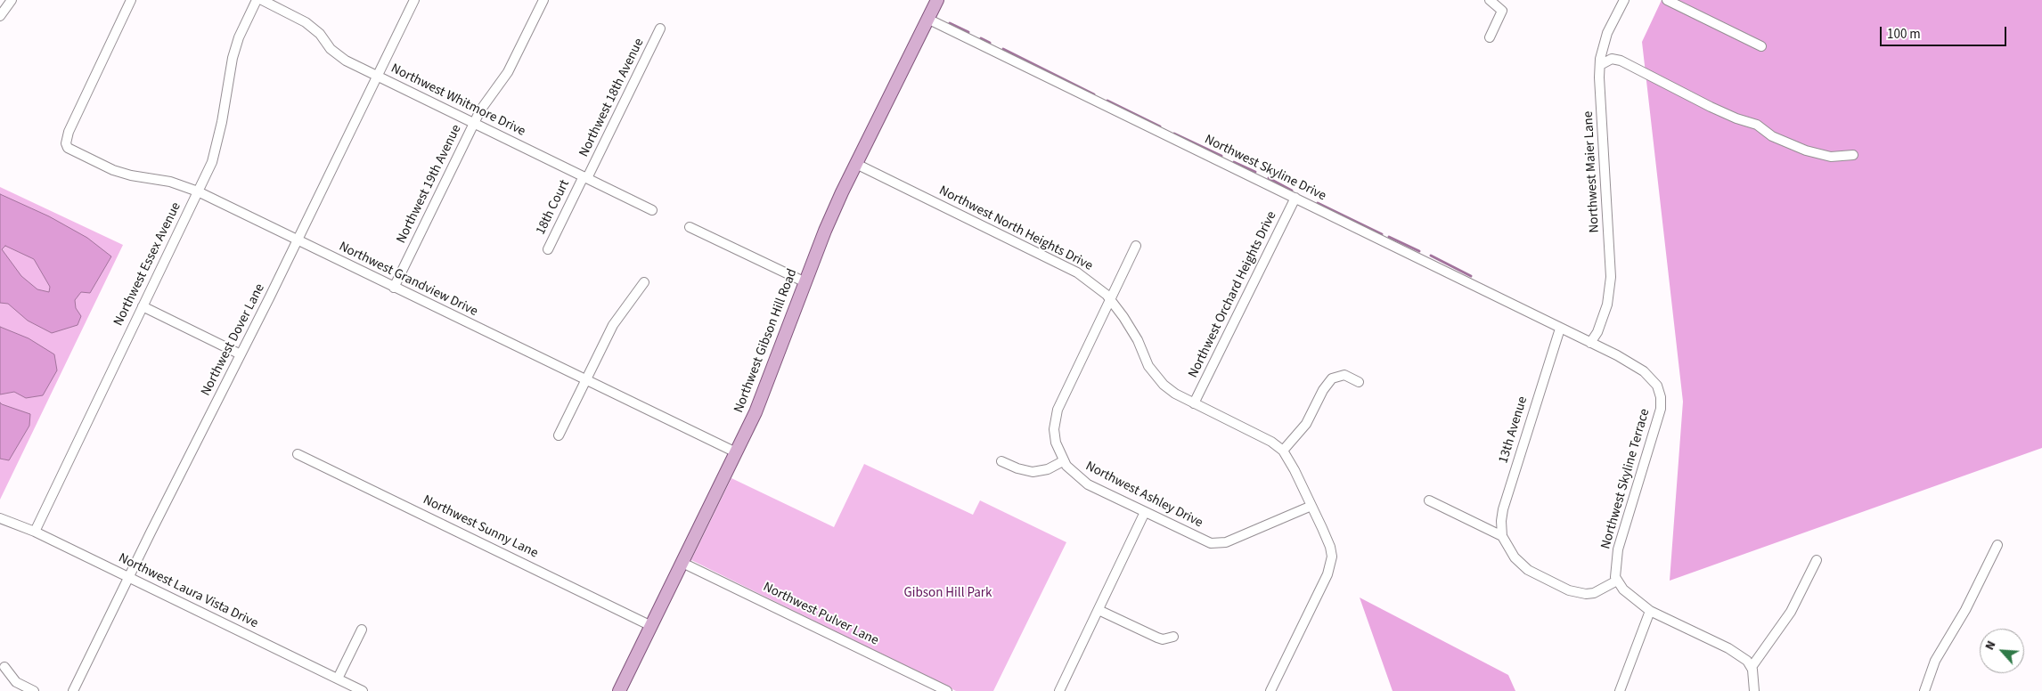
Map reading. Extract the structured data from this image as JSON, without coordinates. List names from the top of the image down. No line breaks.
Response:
{"streets":{"main road":["Northwest Gibson Hill Road"],"street":["Northwest 18th Avenue","Northwest Whitmore Drive","Northwest Skyline Drive","Northwest Maier Lane","Northwest 19th Avenue","18th Court","Northwest North Heights Drive","Northwest Essex Avenue","Northwest Grandview Drive","Northwest Orchard Heights Drive","Northwest Dover Lane","13th Avenue","Northwest Skyline Terrace","Northwest Ashley Drive","Northwest Sunny Lane","Northwest Laura Vista Drive","Northwest Pulver Lane"]},"crossings":[["Northwest 18th Avenue","Northwest Whitmore Drive"],["Northwest 18th Avenue","18th Court"],["Northwest Whitmore Drive","Northwest 19th Avenue"],["Northwest Whitmore Drive","18th Court"],["Northwest Whitmore Drive","Northwest Dover Lane"],["Northwest Skyline Drive","Northwest Maier Lane"],["Northwest Skyline Drive","Northwest Orchard Heights Drive"],["Northwest Skyline Drive","Northwest Gibson Hill Road"],["Northwest Skyline Drive","13th Avenue"],["Northwest Skyline Drive","Northwest Skyline Terrace"],["Northwest Maier Lane","Northwest Skyline Terrace"],["Northwest 19th Avenue","Northwest Grandview Drive"],["Northwest North Heights Drive","Northwest Orchard Heights Drive"],["Northwest North Heights Drive","Northwest Gibson Hill Road"],["Northwest North Heights Drive","Northwest Ashley Drive"],["Northwest Essex Avenue","Northwest Grandview Drive"],["Northwest Essex Avenue","Northwest Laura Vista Drive"],["Northwest Grandview Drive","Northwest Dover Lane"],["Northwest Grandview Drive","Northwest Gibson Hill Road"],["Northwest Dover Lane","Northwest Laura Vista Drive"],["Northwest Gibson Hill Road","Northwest Sunny Lane"],["Northwest Gibson Hill Road","Northwest Pulver Lane"]],"parks":["Gibson Hill Park"],"scale_bar":"100 m","north":"top left"}
